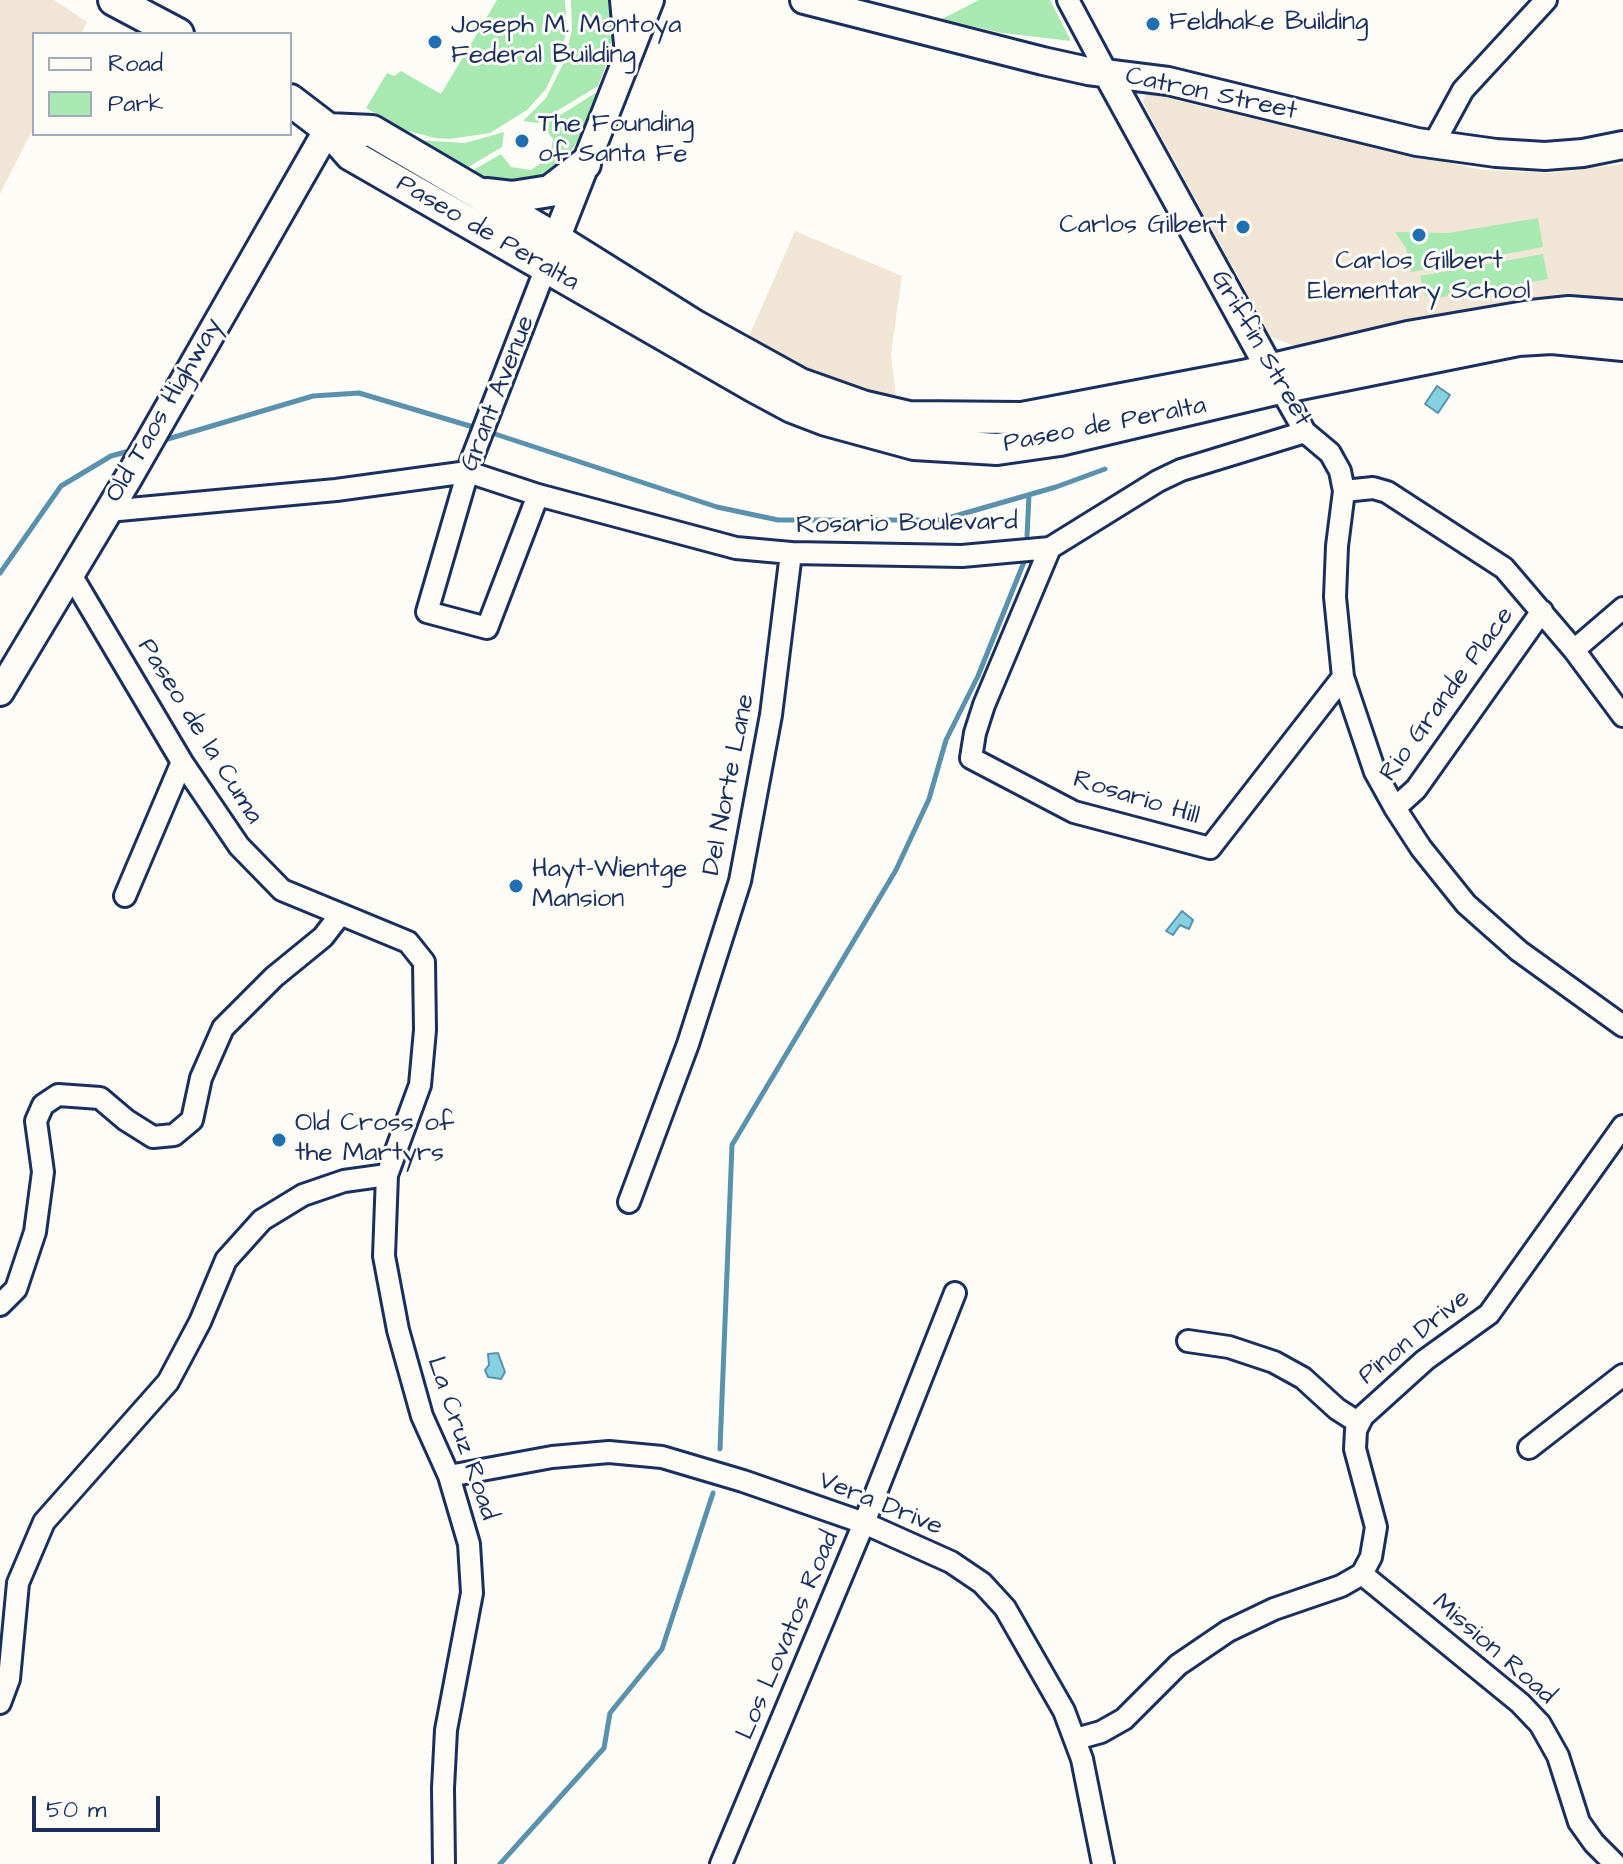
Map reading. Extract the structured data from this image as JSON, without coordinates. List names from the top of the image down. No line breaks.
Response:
{"streets":{"main road":["Paseo de Peralta"],"street":["Catron Street","Griffin Street","Grant Avenue","Old Taos Highway","Rosario Boulevard","Rio Grande Place","Paseo de la Cuma","Del Norte Lane","Rosario Hill","Pinon Drive","La Cruz Road","Vera Drive","Los Lovatos Road","Mission Road"]},"crossings":[["Catron Street","Griffin Street"],["Paseo de Peralta","Griffin Street"],["Paseo de Peralta","Grant Avenue"],["Paseo de Peralta","Old Taos Highway"],["Griffin Street","Rosario Boulevard"],["Grant Avenue","Rosario Boulevard"],["Old Taos Highway","Rosario Boulevard"],["Old Taos Highway","Paseo de la Cuma"],["Rosario Boulevard","Del Norte Lane"],["Rosario Boulevard","Rosario Hill"],["Paseo de la Cuma","La Cruz Road"],["Pinon Drive","Mission Road"],["La Cruz Road","Vera Drive"],["Vera Drive","Los Lovatos Road"]],"places":["Feldhake Building","Joseph M. Montoya Federal Building","The Founding of Santa Fe","Carlos Gilbert","Carlos Gilbert Elementary School","Hayt-Wientge Mansion","Old Cross of the Martyrs"],"legend":["Road","Park"],"scale_bar":"50 m"}
